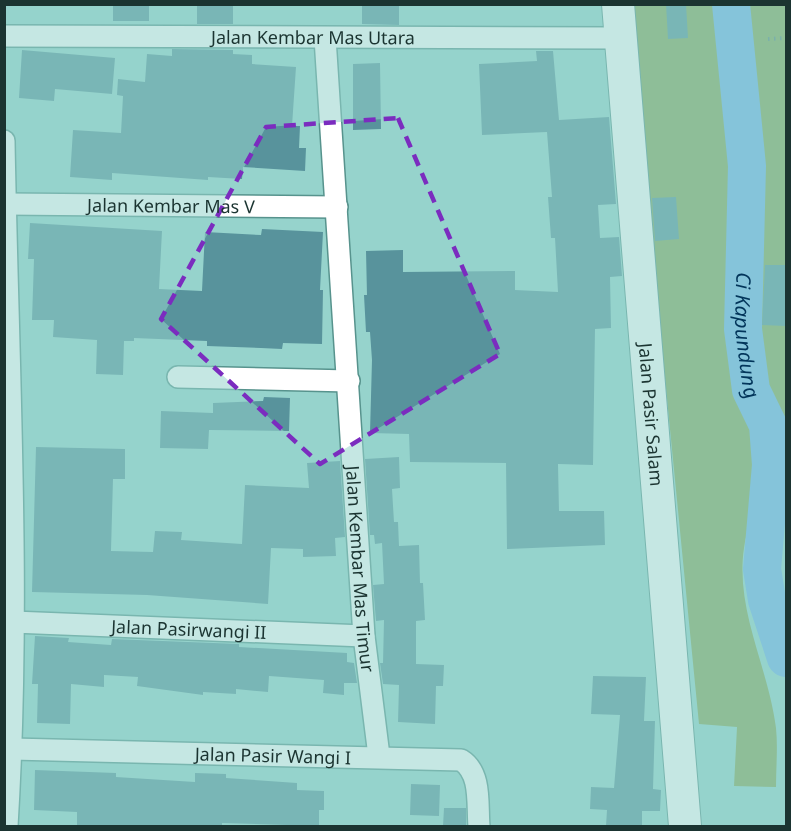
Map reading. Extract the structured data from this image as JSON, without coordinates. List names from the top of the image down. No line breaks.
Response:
{"streets":{"street":["Jalan Kembar Mas Utara","Jalan Kembar Mas V","Jalan Pasir Salam","Jalan Kembar Mas Timur","Jalan Pasirwangi II","Jalan Pasir Wangi I"]},"crossings":[["Jalan Kembar Mas Utara","Jalan Pasir Salam"],["Jalan Kembar Mas Utara","Jalan Kembar Mas Timur"],["Jalan Kembar Mas V","Jalan Kembar Mas Timur"],["Jalan Kembar Mas Timur","Jalan Pasirwangi II"],["Jalan Kembar Mas Timur","Jalan Pasir Wangi I"]],"water":["Ci Kapundung"]}
